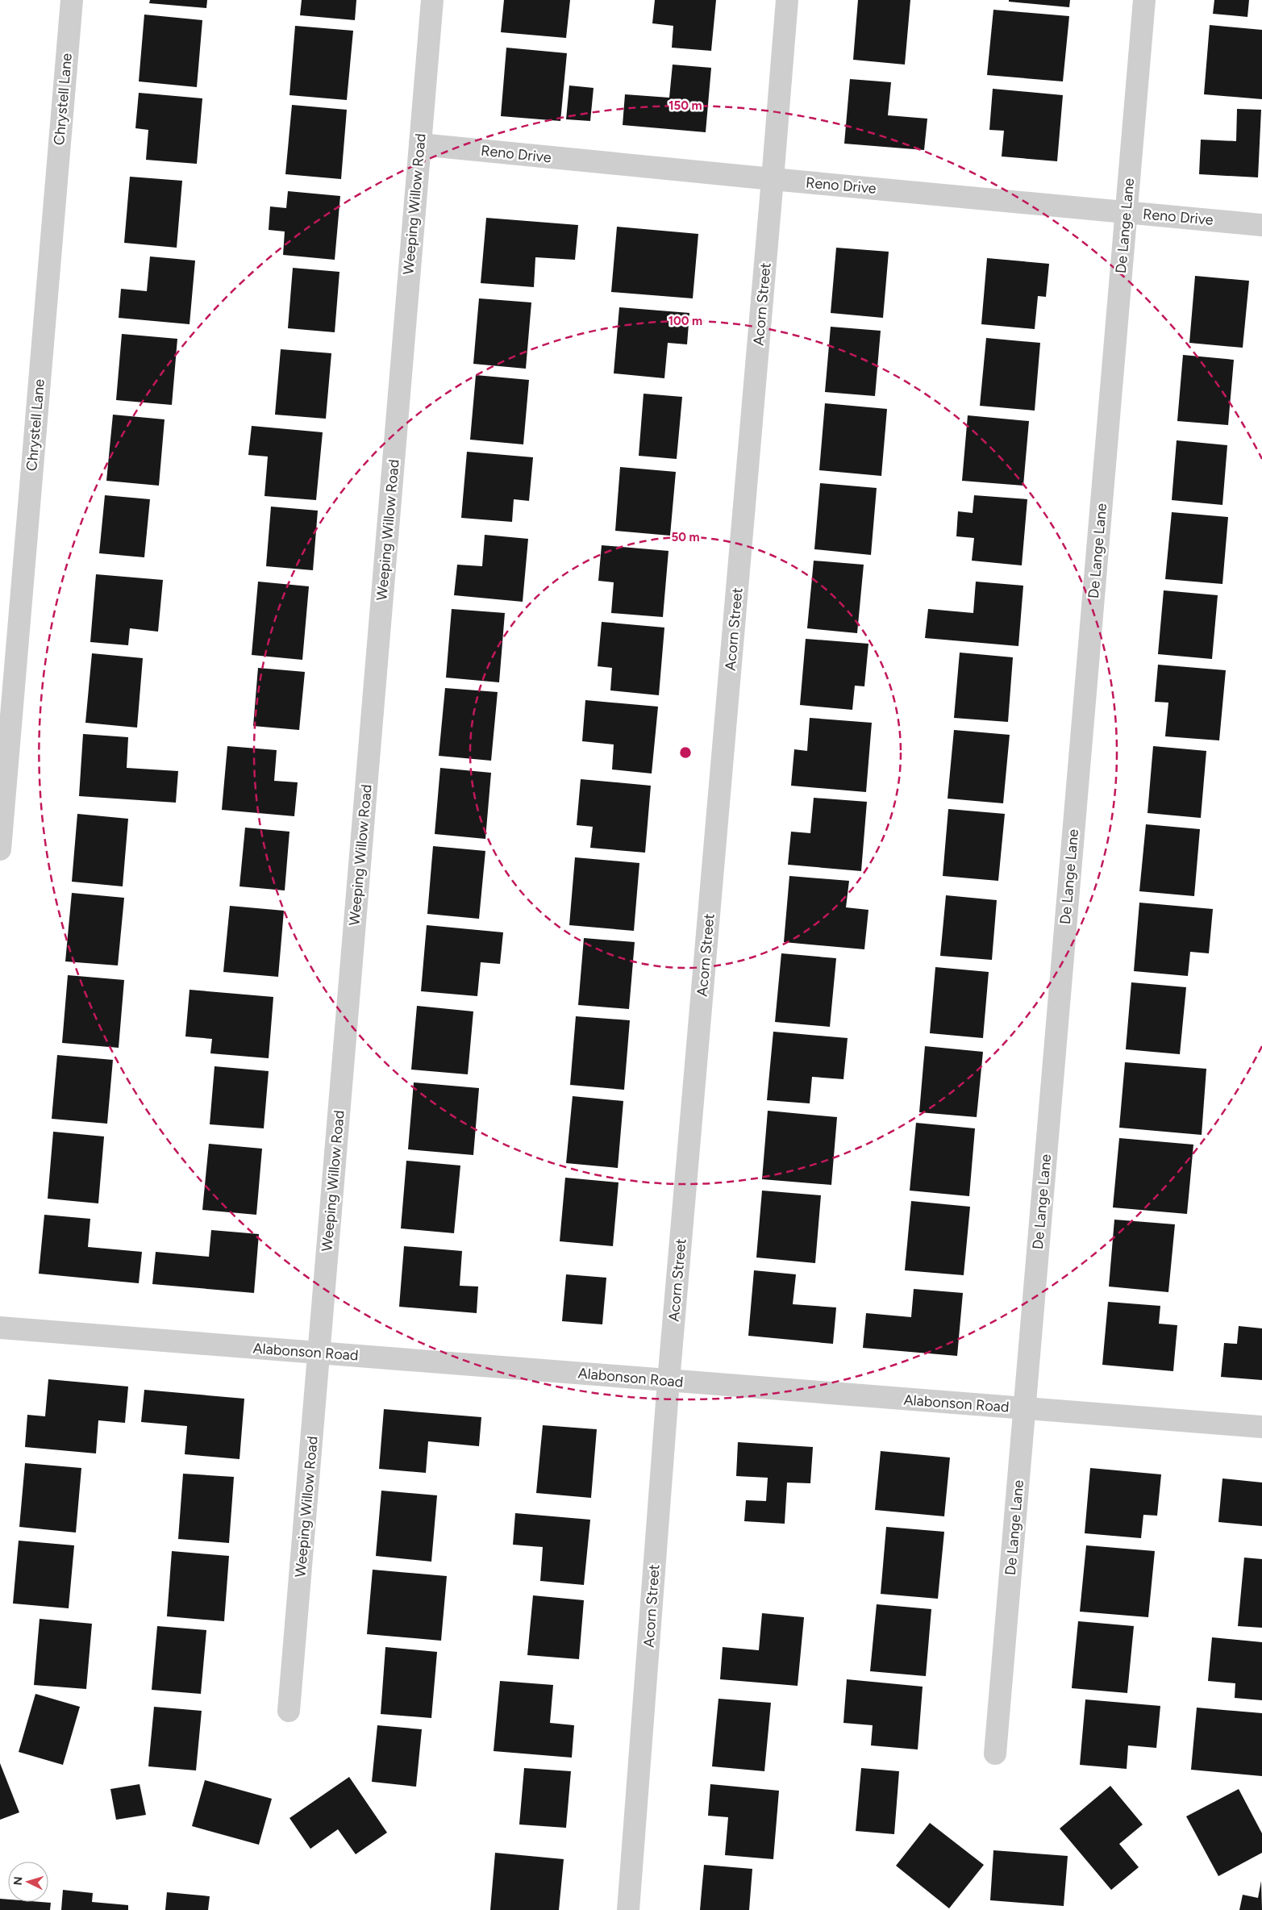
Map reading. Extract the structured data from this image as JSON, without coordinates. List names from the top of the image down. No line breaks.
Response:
{"streets":{"street":["Chrystell Lane","Reno Drive","Weeping Willow Road","De Lange Lane","Acorn Street","Alabonson Road"]},"crossings":[["Reno Drive","Weeping Willow Road"],["Reno Drive","De Lange Lane"],["Reno Drive","Acorn Street"],["Weeping Willow Road","Alabonson Road"],["De Lange Lane","Alabonson Road"],["Acorn Street","Alabonson Road"]],"north":"left","rings":["150 m","100 m","50 m"]}
